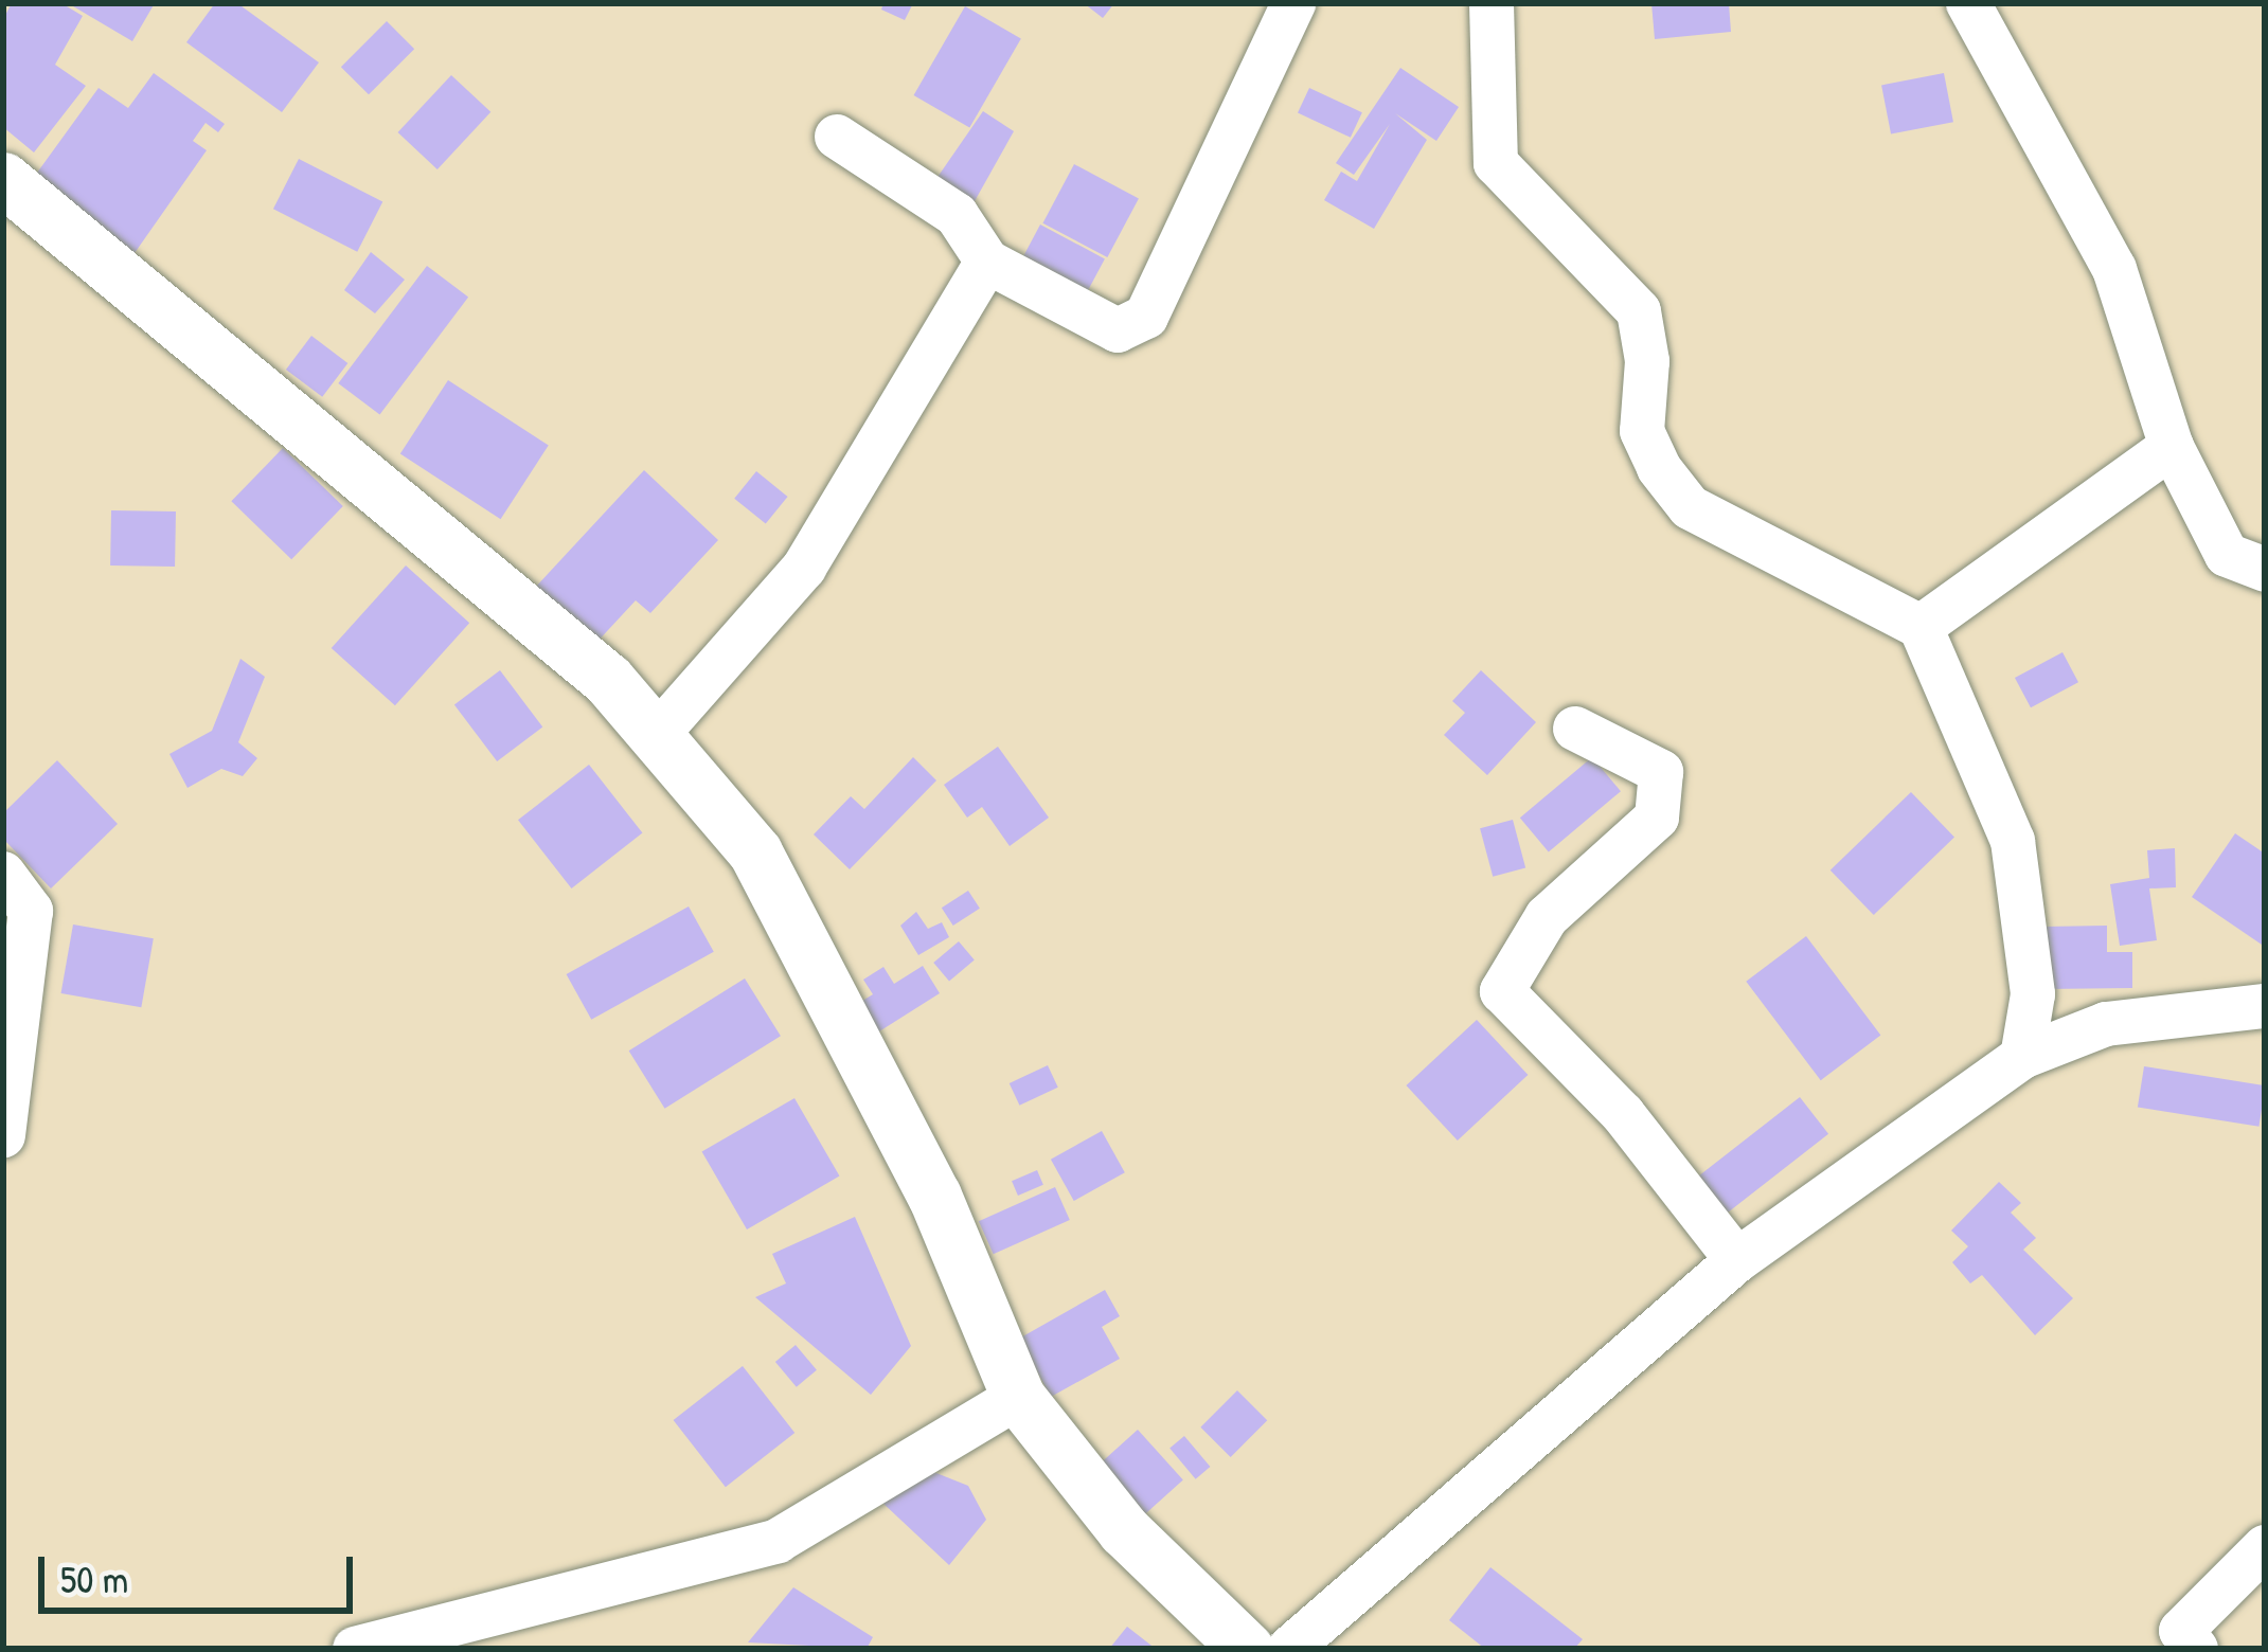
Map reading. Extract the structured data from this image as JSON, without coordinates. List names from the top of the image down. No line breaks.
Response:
{"scale_bar":"50 m"}
